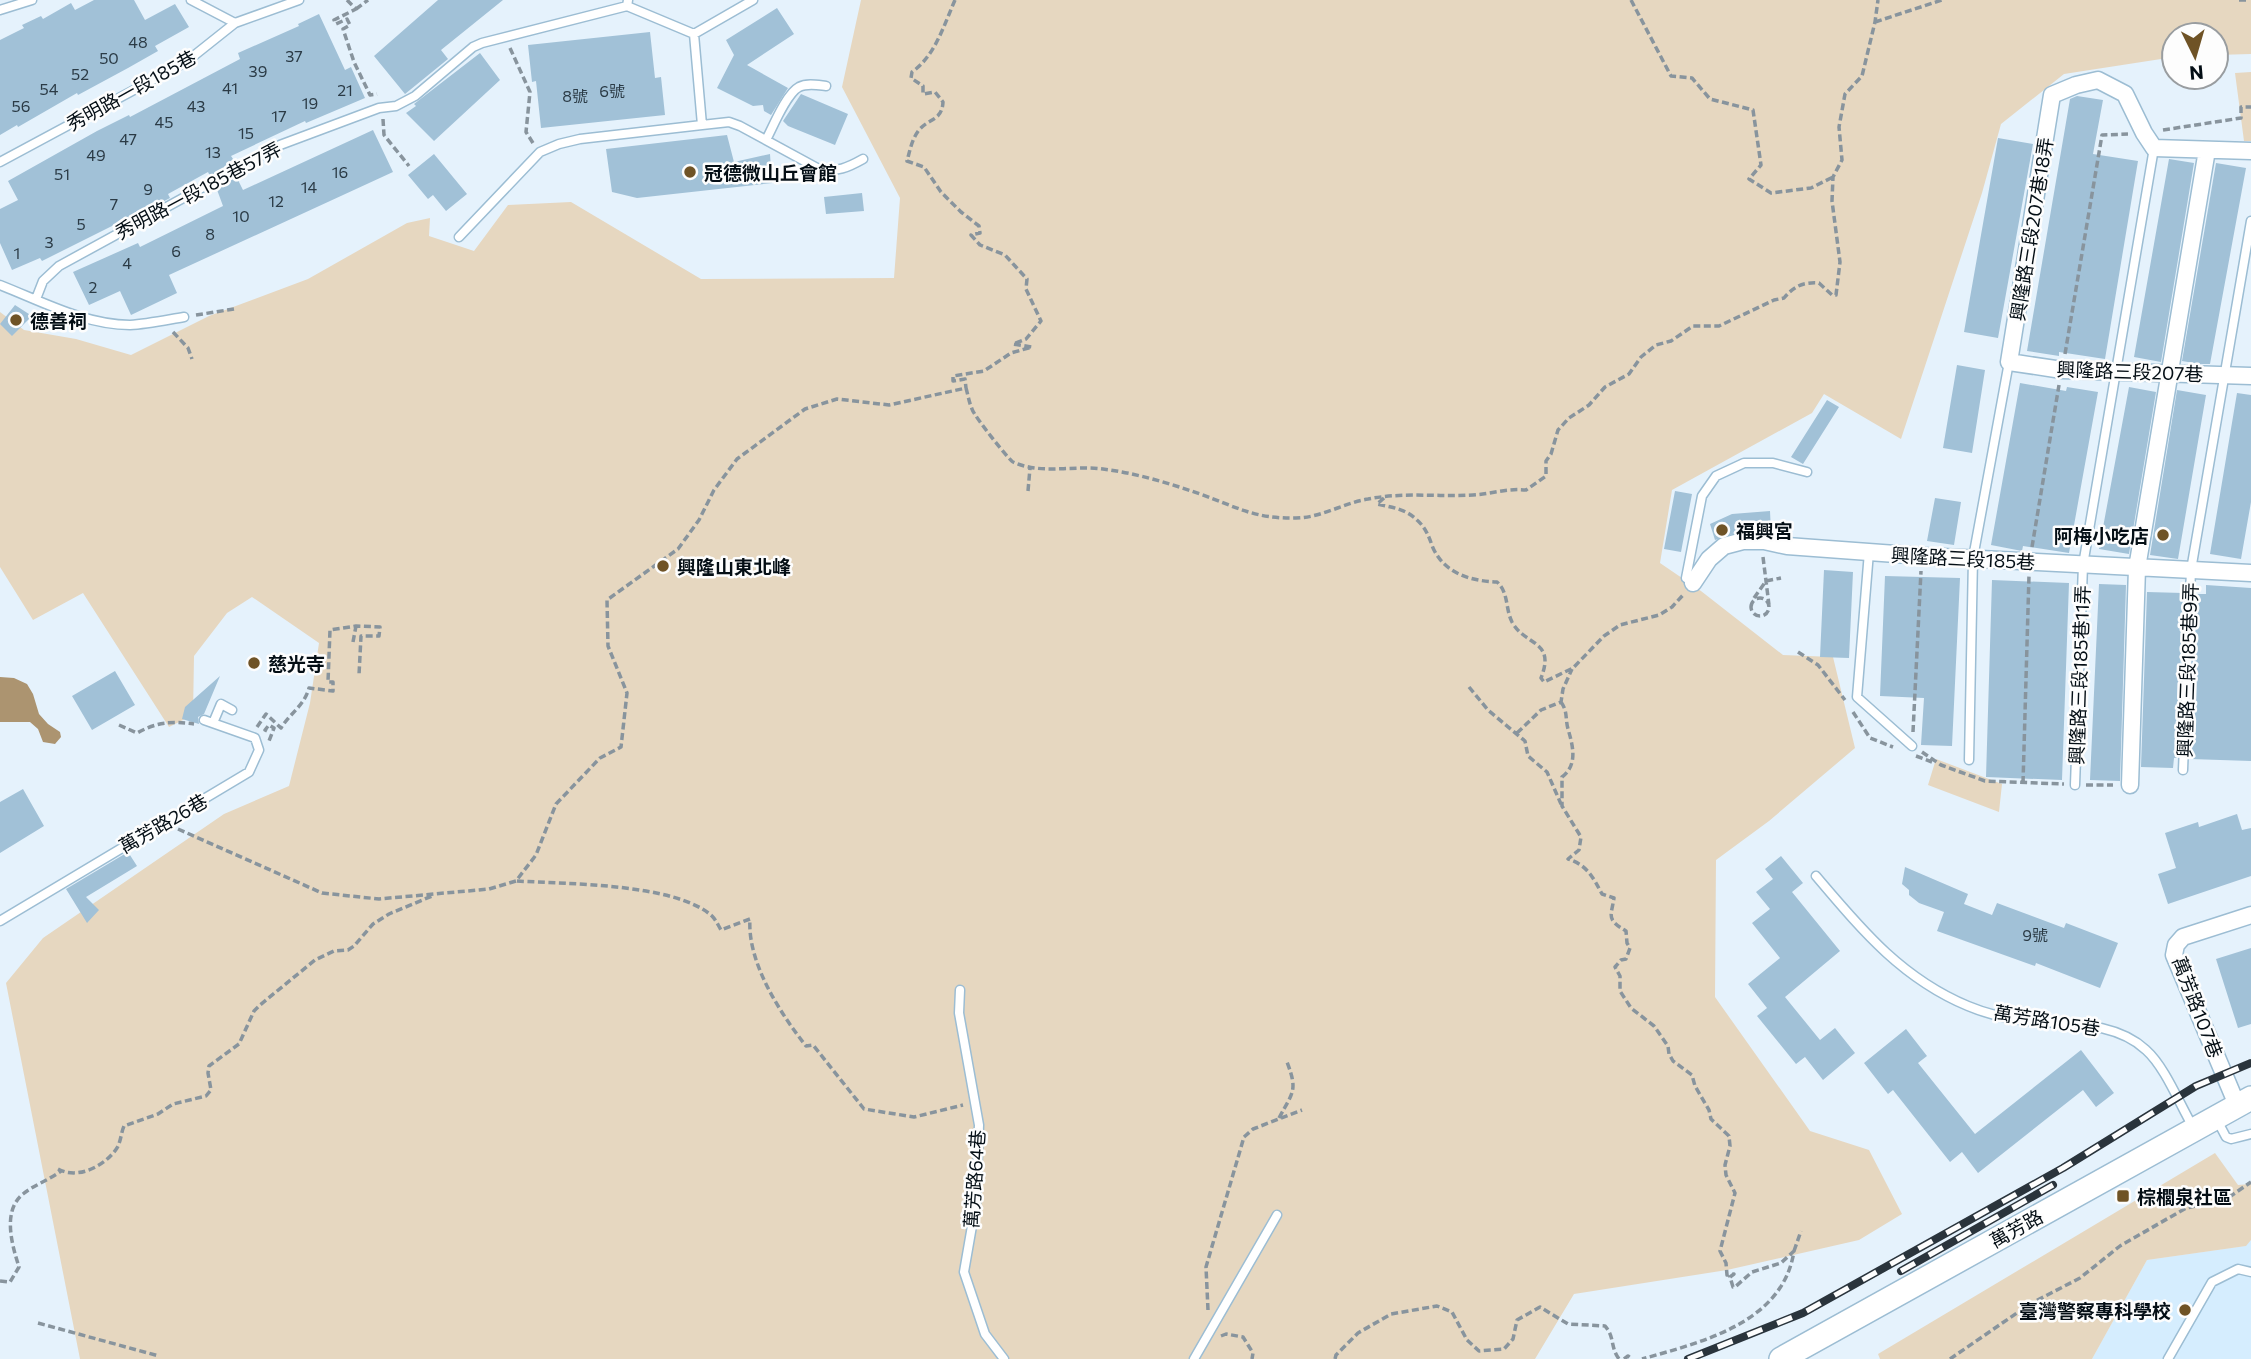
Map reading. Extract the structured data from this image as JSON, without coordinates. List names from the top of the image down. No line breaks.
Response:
{"streets":{"street":["興隆路三段207巷18弄","興隆路三段207巷","興隆路三段185巷","萬芳路107巷","萬芳路"],"lane":["秀明路一段185巷","秀明路一段185巷57弄","興隆路三段185巷9弄","興隆路三段185巷11弄","萬芳路26巷","萬芳路105巷","萬芳路64巷"]},"crossings":[["興隆路三段207巷18弄","興隆路三段207巷"],["興隆路三段207巷","興隆路三段185巷9弄"],["興隆路三段207巷","興隆路三段185巷11弄"],["興隆路三段185巷","興隆路三段185巷9弄"],["興隆路三段185巷","興隆路三段185巷11弄"],["萬芳路107巷","萬芳路"],["萬芳路105巷","萬芳路"]],"places":{"other":["冠德微山丘會館","德善祠","福興宮","阿梅小吃店","興隆山東北峰","慈光寺","臺灣警察專科學校"],"transit":["棕櫚泉社區"]},"house_numbers":["48","37","50","39","52","41","54","21","6號","8號","19","56","43","17","45","15","47","13","49","16","51","14","9","12","7","10","5","8","3","6","1","4","2","9號"],"north":"bottom"}
